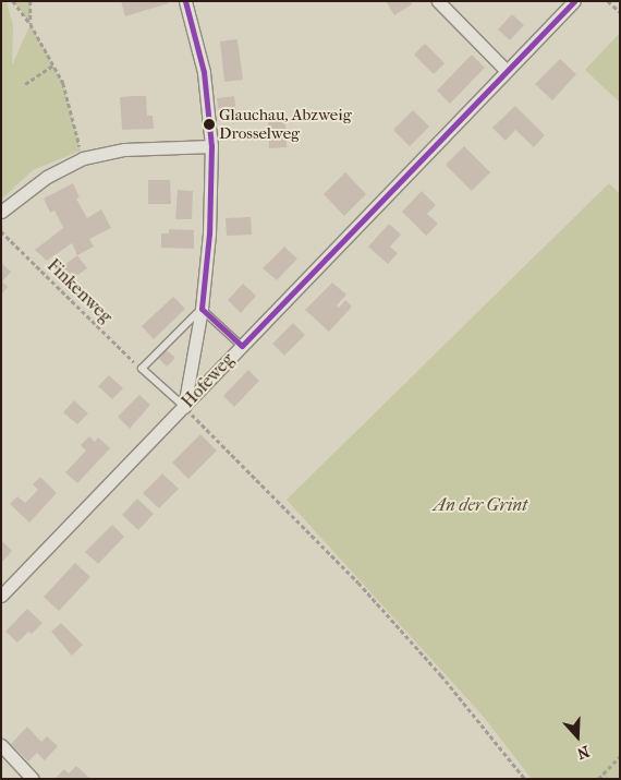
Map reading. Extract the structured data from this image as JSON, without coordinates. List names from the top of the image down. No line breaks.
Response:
{"streets":{"street":["Hofeweg"],"path":["Finkenweg"]},"parks":["An der Grint"],"places":["Glauchau, Abzweig Drosselweg"],"north":"bottom"}
